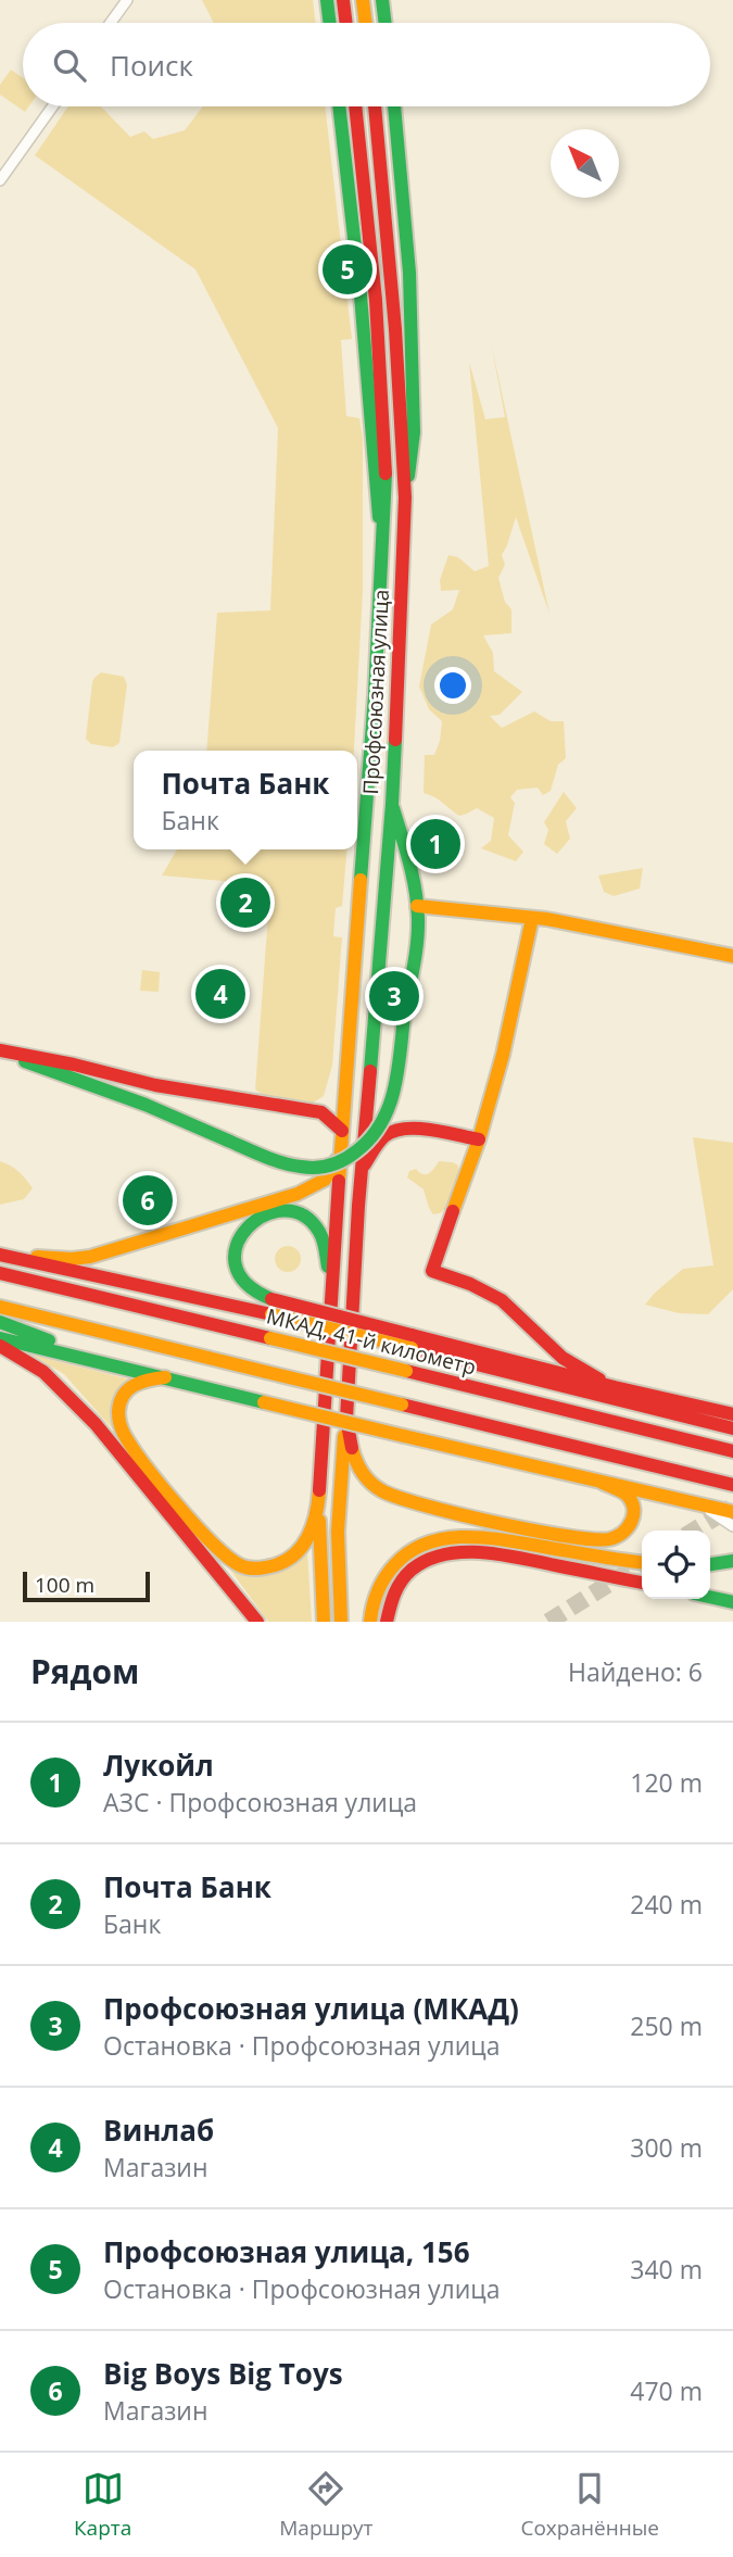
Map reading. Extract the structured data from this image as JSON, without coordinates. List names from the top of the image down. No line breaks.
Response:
{"streets":{"main road":["Профсоюзная улица","МКАД, 41-й километр"]},"scale_bar":"100 m","north":"top left","page":{"search":"Поиск","pins":["5","1","2","4","3","6"],"popup":["Почта Банк","Банк"],"scale":"100 m","heading":["Рядом","Найдено: 6"],"list":[{"mark":"1","name":"Лукойл","note":"АЗС · Профсоюзная улица","value":"120 m"},{"mark":"2","name":"Почта Банк","note":"Банк","value":"240 m"},{"mark":"3","name":"Профсоюзная улица (МКАД)","note":"Остановка · Профсоюзная улица","value":"250 m"},{"mark":"4","name":"Винлаб","note":"Магазин","value":"300 m"},{"mark":"5","name":"Профсоюзная улица, 156","note":"Остановка · Профсоюзная улица","value":"340 m"},{"mark":"6","name":"Big Boys Big Toys","note":"Магазин","value":"470 m"}],"nav":["Карта","Маршрут","Сохранённые"]}}
